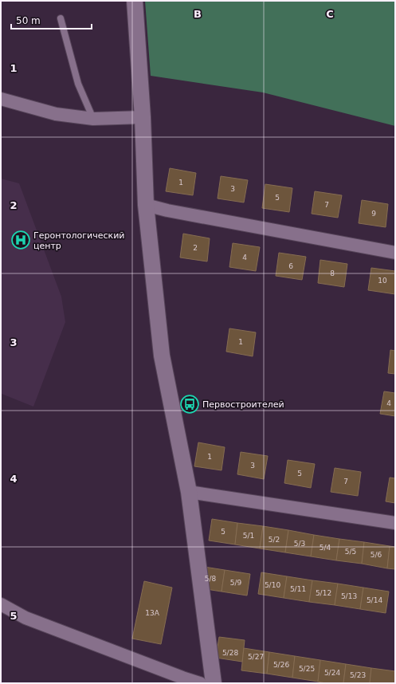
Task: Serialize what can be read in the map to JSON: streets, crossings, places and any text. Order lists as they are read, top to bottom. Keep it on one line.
{"places":{"hospital":["Геронтологический центр"],"bus stop":["Первостроителей"]},"house_numbers":["1","3","5","7","9","2","4","6","8","10","1","4","1","3","5","7","5","5/1","5/2","5/3","5/4","5/5","5/6","5/8","5/9","5/10","5/11","5/12","5/13","5/14","13А","5/28","5/27","5/26","5/25","5/24","5/23"],"scale_bar":"50 m","grid":{"columns":["B","C"],"rows":["1","2","3","4","5"]}}
